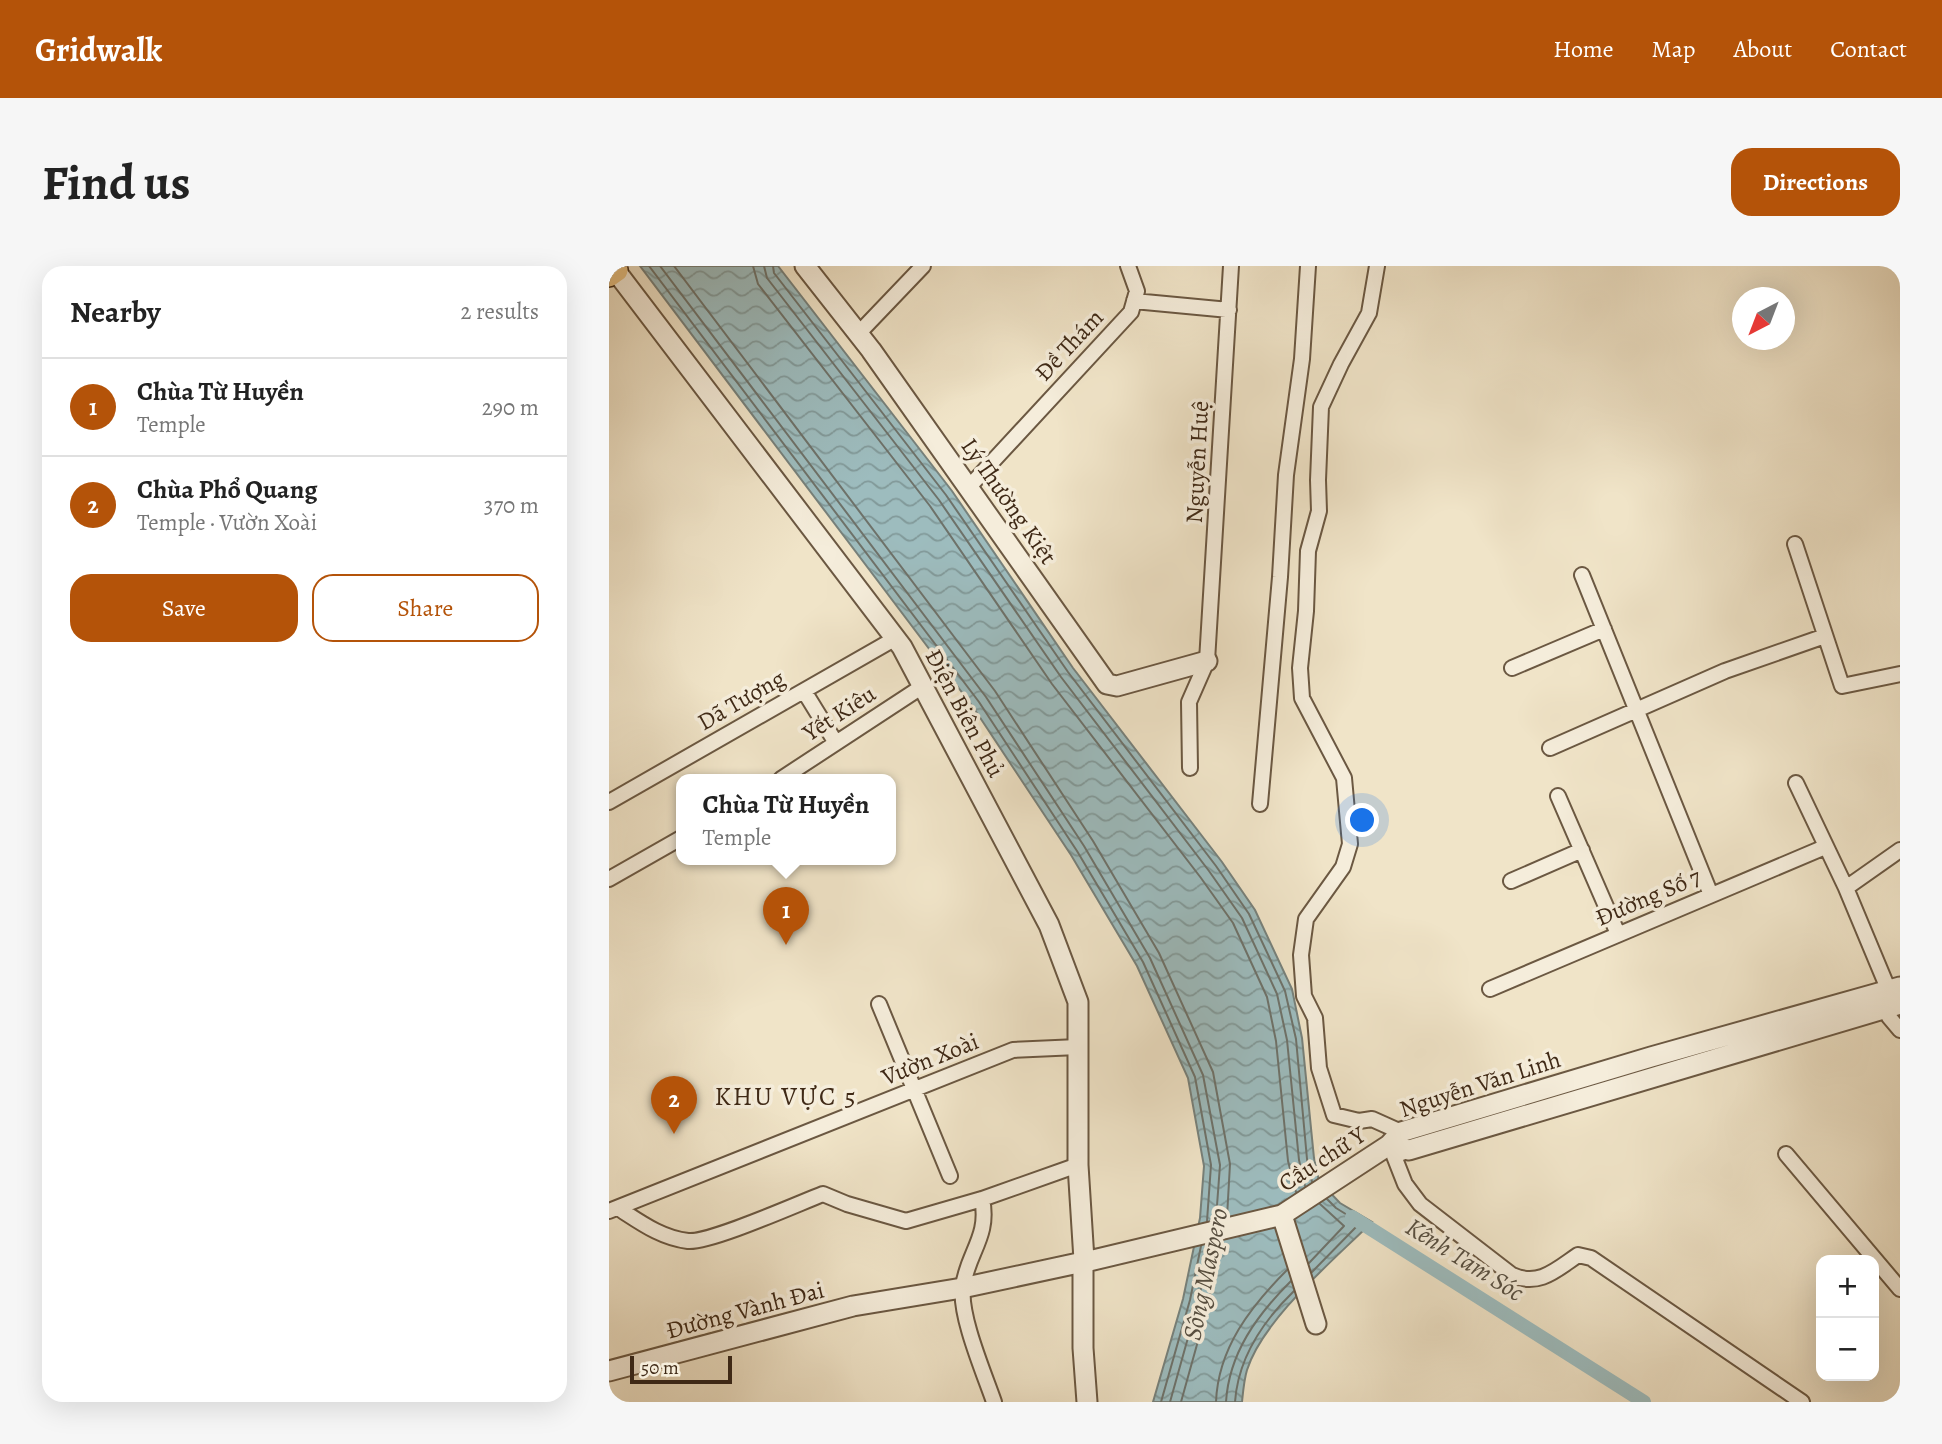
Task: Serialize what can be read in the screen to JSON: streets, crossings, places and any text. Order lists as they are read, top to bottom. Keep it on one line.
{"streets":{"street":["Đề Thám","Nguyễn Huệ","Lý Thường Kiệt","Dã Tượng","Yết Kiêu","Điện Biên Phủ","Đường Số 7","Vườn Xoài","Nguyễn Văn Linh","Cầu chữ Y","Đường Vành Đai"]},"crossings":[["Đề Thám","Nguyễn Huệ"],["Đề Thám","Lý Thường Kiệt"],["Nguyễn Huệ","Lý Thường Kiệt"],["Dã Tượng","Điện Biên Phủ"],["Yết Kiêu","Điện Biên Phủ"],["Điện Biên Phủ","Vườn Xoài"],["Điện Biên Phủ","Cầu chữ Y"],["Nguyễn Văn Linh","Cầu chữ Y"],["Cầu chữ Y","Đường Vành Đai"]],"districts":["KHU VỰC 5"],"water":["Kênh Tam Sóc","Sông Maspero"],"scale_bar":"50 m","north":"bottom left","page":{"header":"Gridwalk","nav":["Home","Map","About","Contact"],"buttons":["Directions",["Save","Share"]],"title":"Find us","heading":["Nearby","2 results"],"list":[{"mark":"1","name":"Chùa Từ Huyền","note":"Temple","value":"290 m"},{"mark":"2","name":"Chùa Phổ Quang","note":"Temple · Vườn Xoài","value":"370 m"}],"popup":["Chùa Từ Huyền","Temple"],"pins":["1","2"],"map_buttons":["+","−"],"scale":"50 m"}}
